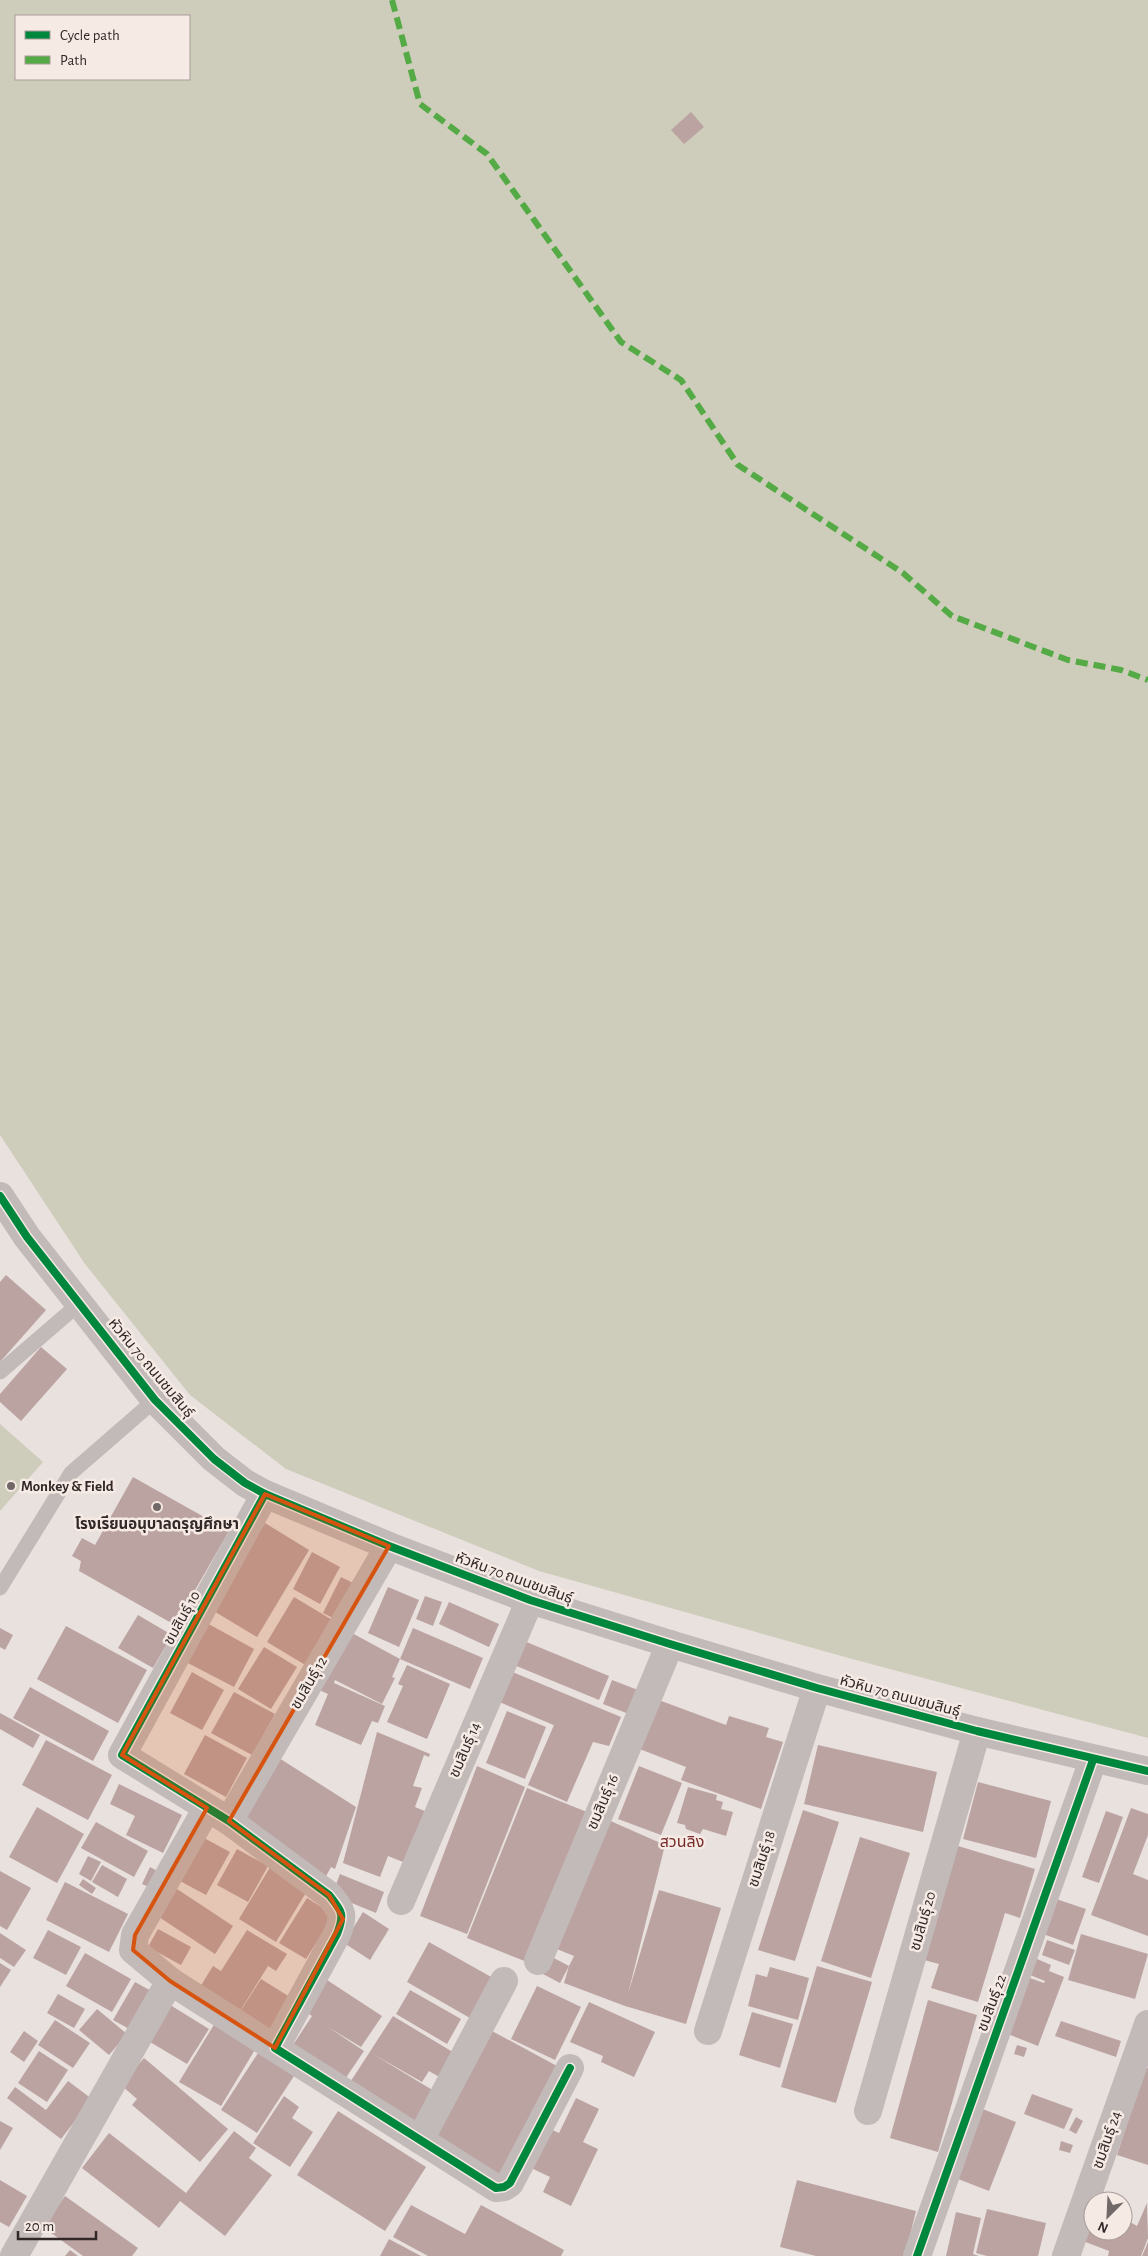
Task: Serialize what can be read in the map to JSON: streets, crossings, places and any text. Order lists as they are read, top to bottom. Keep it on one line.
{"streets":{"street":["หัวหิน 70 ถนนชมสินธุ์","ชมสินธุ์ 10","ชมสินธุ์ 12","ชมสินธุ์ 14","ชมสินธุ์ 16","ชมสินธุ์ 18","ชมสินธุ์ 20","ชมสินธุ์ 22","ชมสินธุ์ 24"]},"crossings":[["หัวหิน 70 ถนนชมสินธุ์","ชมสินธุ์ 10"],["หัวหิน 70 ถนนชมสินธุ์","ชมสินธุ์ 12"],["หัวหิน 70 ถนนชมสินธุ์","ชมสินธุ์ 14"],["หัวหิน 70 ถนนชมสินธุ์","ชมสินธุ์ 16"],["หัวหิน 70 ถนนชมสินธุ์","ชมสินธุ์ 18"],["หัวหิน 70 ถนนชมสินธุ์","ชมสินธุ์ 20"],["หัวหิน 70 ถนนชมสินธุ์","ชมสินธุ์ 22"],["ชมสินธุ์ 10","ชมสินธุ์ 12"]],"districts":["สวนลิง"],"places":["Monkey & Field","โรงเรียนอนุบาลดรุญศึกษา"],"legend":["Cycle path","Path"],"scale_bar":"20 m","north":"bottom left"}
